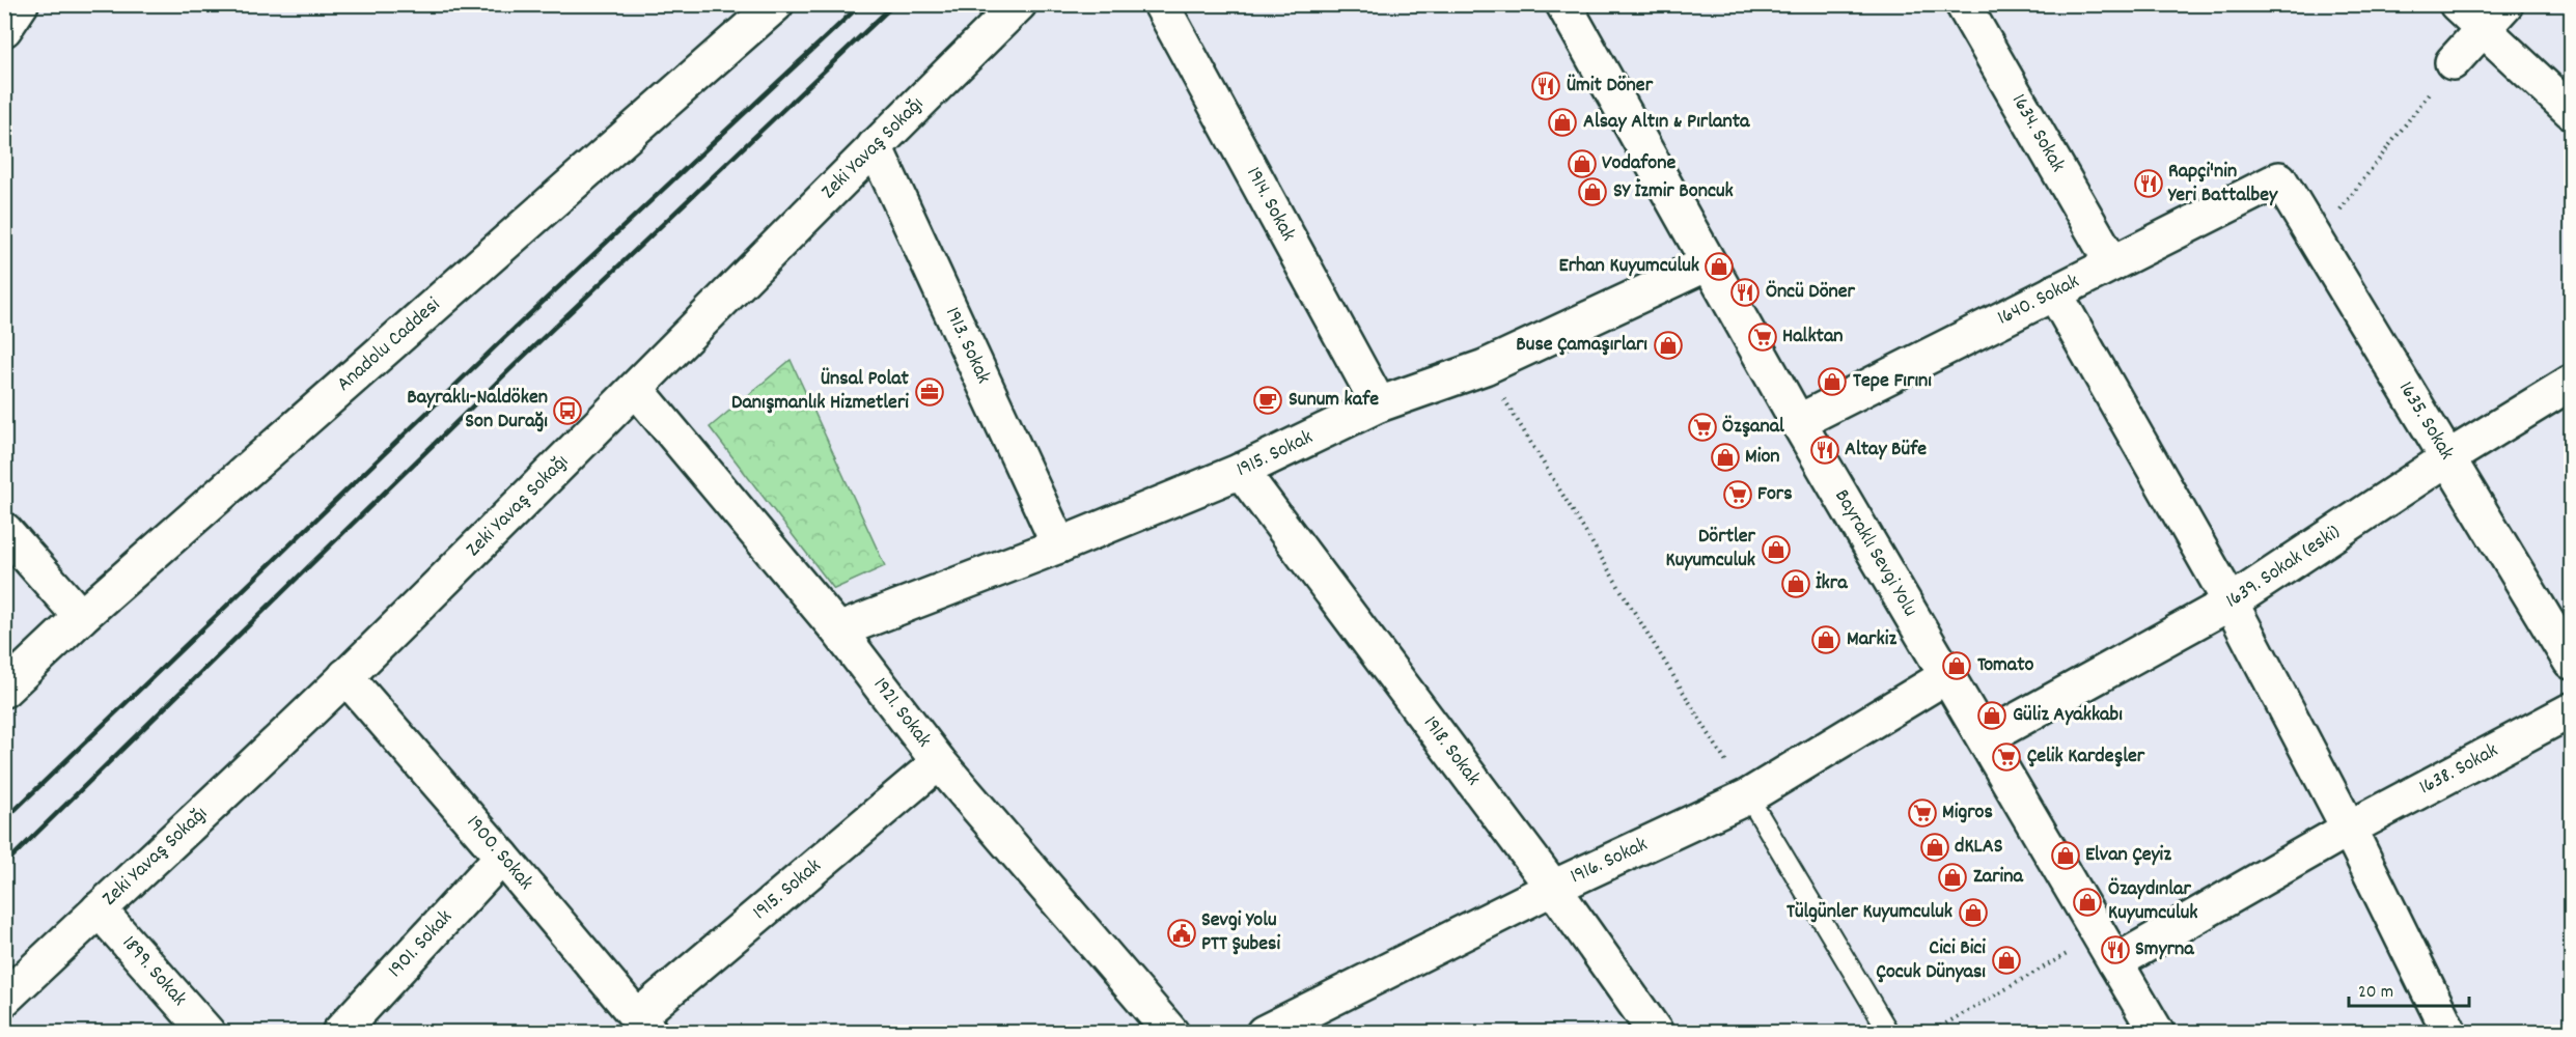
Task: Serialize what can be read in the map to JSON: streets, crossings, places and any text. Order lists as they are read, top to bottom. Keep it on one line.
{"streets":{"street":["1634. Sokak","Zeki Yavaş Sokağı","1914. Sokak","1640. Sokak","1913. Sokak","Anadolu Caddesi","1635. Sokak","1915. Sokak","Bayraklı Sevgi Yolu","1639. Sokak (eski)","1921. Sokak","1918. Sokak","1638. Sokak","1900. Sokak","1916. Sokak","1901. Sokak","1899. Sokak"]},"crossings":[["1634. Sokak","1640. Sokak"],["Zeki Yavaş Sokağı","1913. Sokak"],["Zeki Yavaş Sokağı","1921. Sokak"],["Zeki Yavaş Sokağı","1900. Sokak"],["Zeki Yavaş Sokağı","1899. Sokak"],["1914. Sokak","1915. Sokak"],["1640. Sokak","1635. Sokak"],["1640. Sokak","Bayraklı Sevgi Yolu"],["1913. Sokak","1915. Sokak"],["1635. Sokak","1639. Sokak (eski)"],["1915. Sokak","Bayraklı Sevgi Yolu"],["1915. Sokak","1921. Sokak"],["1915. Sokak","1918. Sokak"],["1915. Sokak","1900. Sokak"],["Bayraklı Sevgi Yolu","1639. Sokak (eski)"],["Bayraklı Sevgi Yolu","1638. Sokak"],["Bayraklı Sevgi Yolu","1916. Sokak"],["1918. Sokak","1916. Sokak"],["1900. Sokak","1901. Sokak"]],"places":{"restaurant":["Ümit Döner","Rapçi'nin Yeri Battalbey","Öncü Döner","Altay Büfe","Smyrna"],"shop":["Alsay Altın & Pırlanta","Vodafone","SY İzmir Boncuk","Erhan Kuyumculuk","Buse Çamaşırları","Tepe Fırını","Mion","Dörtler Kuyumculuk","İkra","Markiz","Tomato","Güliz Ayakkabı","dKLAS","Elvan Çeyiz","Zarina","Özaydınlar Kuyumculuk","Tülgünler Kuyumculuk","Cici Bici Çocuk Dünyası"],"supermarket":["Halktan","Özşanal","Fors","Çelik Kardeşler","Migros"],"office":["Ünsal Polat Danışmanlık Hizmetleri"],"cafe":["Sunum kafe"],"bus stop":["Bayraklı-Naldöken Son Durağı"],"public building":["Sevgi Yolu PTT Şubesi"]},"scale_bar":"20 m"}
